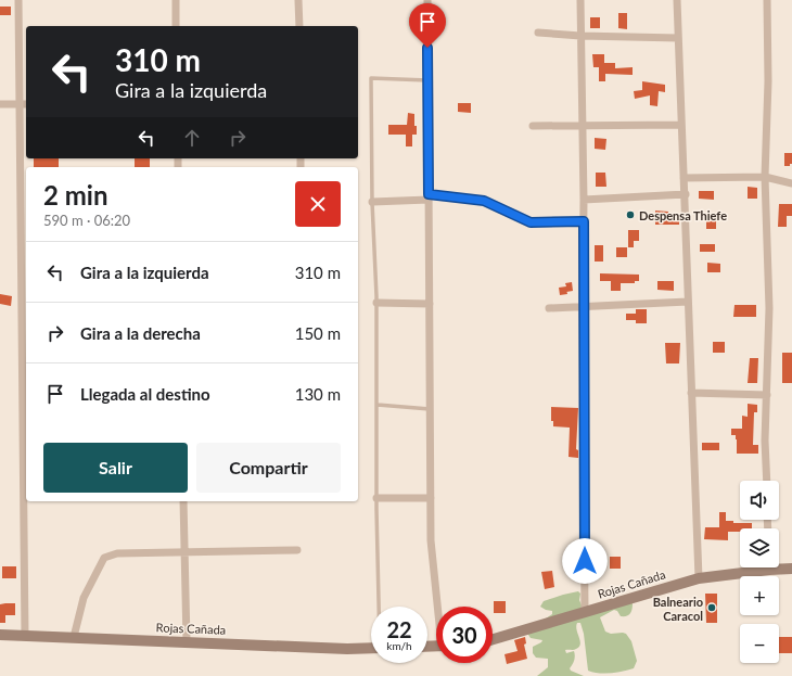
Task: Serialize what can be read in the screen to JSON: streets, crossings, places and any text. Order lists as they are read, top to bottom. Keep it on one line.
{"streets":{"main road":["Rojas Cañada"]},"places":["Despensa Thiefe","Balneario Caracol"],"page":{"turn":["310 m","Gira a la izquierda"],"heading":["2 min","590 m · 06:20"],"list":[{"name":"Gira a la izquierda","value":"310 m"},{"name":"Gira a la derecha","value":"150 m"},{"name":"Llegada al destino","value":"130 m"}],"buttons":["Salir","Compartir"],"map_buttons":["+","−"],"speed":"22 km/h","limit":"30"}}
